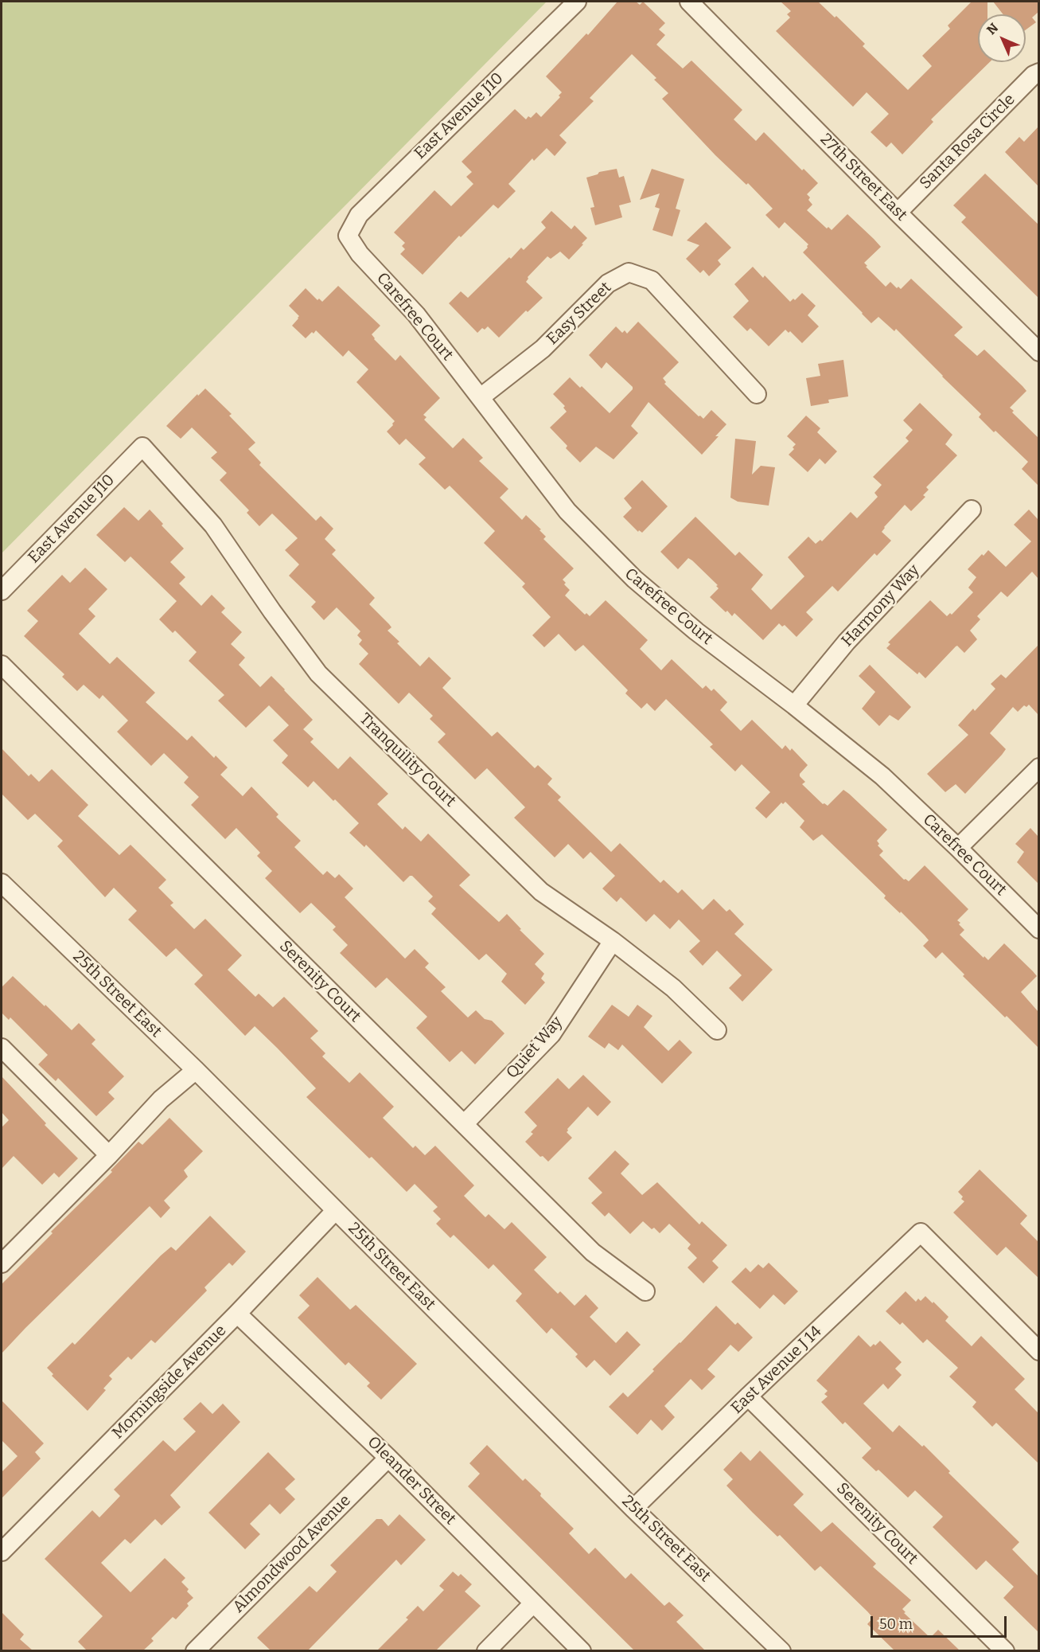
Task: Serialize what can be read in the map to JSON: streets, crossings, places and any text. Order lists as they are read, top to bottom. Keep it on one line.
{"streets":{"street":["East Avenue J10","Santa Rosa Circle","27th Street East","Easy Street","Carefree Court","Harmony Way","Tranquility Court","Serenity Court","25th Street East","Quiet Way","East Avenue J 14","Morningside Avenue","Oleander Street","Almondwood Avenue"]},"crossings":[["East Avenue J10","Carefree Court"],["East Avenue J10","Tranquility Court"],["Santa Rosa Circle","27th Street East"],["Easy Street","Carefree Court"],["Carefree Court","Harmony Way"],["Tranquility Court","Quiet Way"],["Serenity Court","Quiet Way"],["Serenity Court","East Avenue J 14"],["25th Street East","East Avenue J 14"],["25th Street East","Morningside Avenue"],["Morningside Avenue","Oleander Street"],["Oleander Street","Almondwood Avenue"]],"scale_bar":"50 m","north":"top left"}
